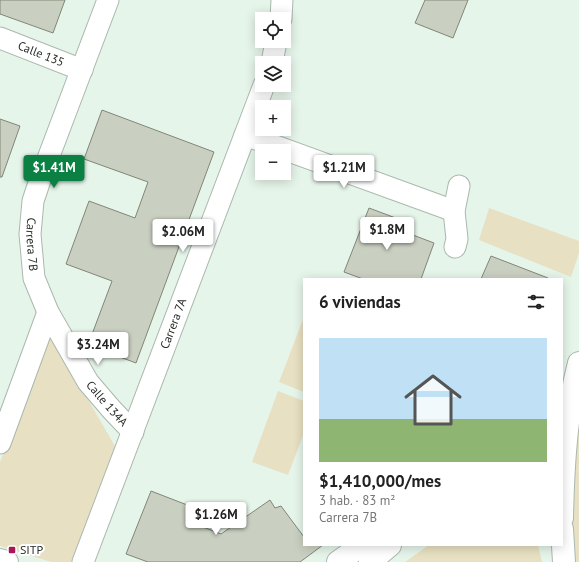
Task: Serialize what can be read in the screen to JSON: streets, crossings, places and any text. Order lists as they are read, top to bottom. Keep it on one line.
{"streets":{"street":["Calle 135","Carrera 7B","Carrera 7A","Calle 134A"]},"crossings":[["Calle 135","Carrera 7B"],["Carrera 7B","Calle 134A"],["Carrera 7A","Calle 134A"]],"places":{"transit":["SITP"]},"page":{"map_buttons":["+","−"],"price":["$1.41M","$1.21M","$1.8M","$2.06M","$3.24M","$1.26M"],"heading":"6 viviendas","list":[{"name":"$1,410,000/mes","note":"3 hab. · 83 m² · Carrera 7B"}]}}
